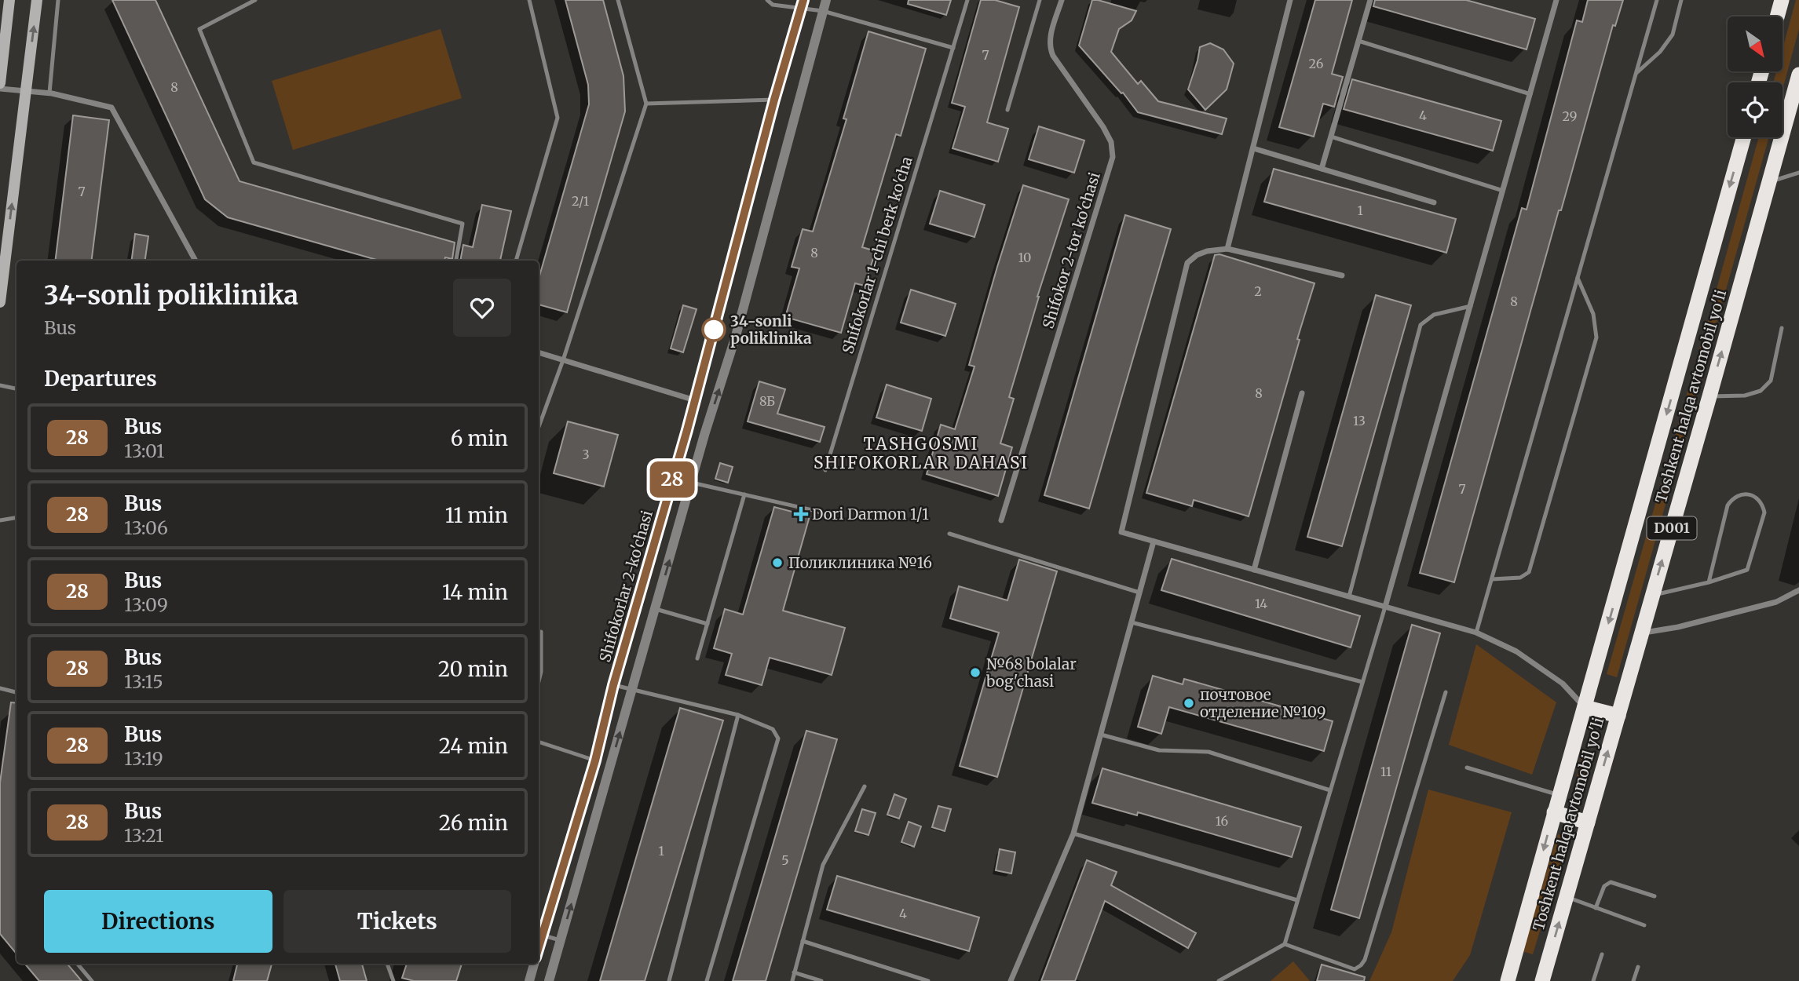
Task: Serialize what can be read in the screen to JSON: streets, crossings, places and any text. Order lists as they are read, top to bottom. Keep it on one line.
{"streets":{"highway":["Toshkent halqa avtomobil yo'li","D001"],"street":["Shifokor 2-tor ko'chasi","Shifokorlar 2-ko'chasi"],"lane":["Shifokorlar 1-chi berk ko'cha"]},"districts":["TASHGOSMI SHIFOKORLAR DAHASI"],"places":{"other":["34-sonli poliklinika","Поликлиника №16","№68 bolalar bog'chasi","почтовое отделение №109"],"health":["Dori Darmon 1/1"]},"lines":["bus line 28"],"house_numbers":["7","26","8","4","29","7","2/1","1","8","10","2","8","8","8Б","13","3","7","14","11","16","1","5","4"],"north":"bottom right","page":{"on_map":"28","heading":[["34-sonli poliklinika","Bus"],"Departures"],"list":[{"mark":"28","name":"Bus","note":"13:01","value":"6 min"},{"mark":"28","name":"Bus","note":"13:06","value":"11 min"},{"mark":"28","name":"Bus","note":"13:09","value":"14 min"},{"mark":"28","name":"Bus","note":"13:15","value":"20 min"},{"mark":"28","name":"Bus","note":"13:19","value":"24 min"},{"mark":"28","name":"Bus","note":"13:21","value":"26 min"}],"buttons":["Directions","Tickets"]}}
